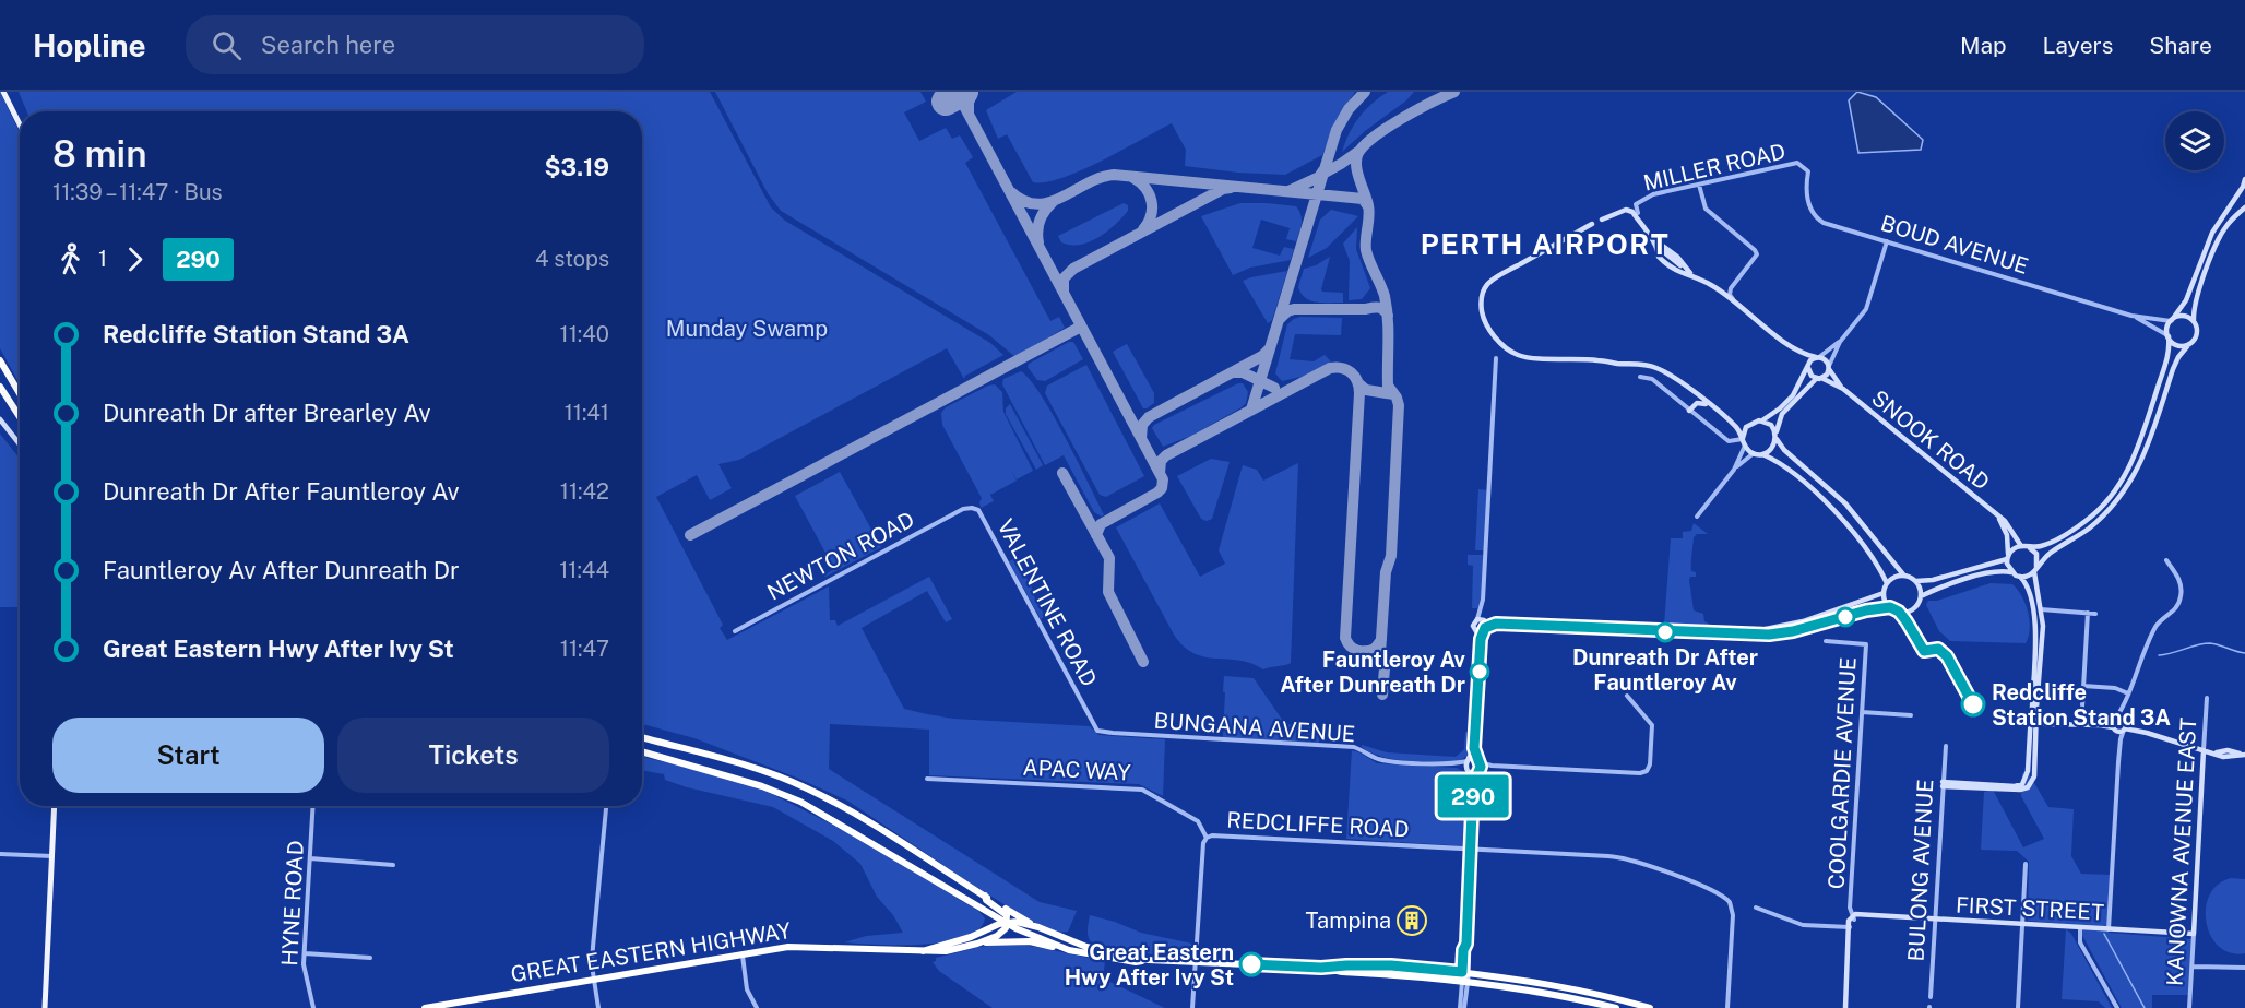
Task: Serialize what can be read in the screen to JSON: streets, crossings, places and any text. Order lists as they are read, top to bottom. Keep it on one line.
{"streets":{"highway":["GREAT EASTERN HIGHWAY"],"main road":["MILLER ROAD","SNOOK ROAD","COOLGARDIE AVENUE","KANOWNA AVENUE EAST","FIRST STREET"],"street":["BOUD AVENUE","NEWTON ROAD","VALENTINE ROAD","BUNGANA AVENUE","APAC WAY","REDCLIFFE ROAD","BULONG AVENUE","HYNE ROAD"]},"crossings":[["MILLER ROAD","BOUD AVENUE"],["NEWTON ROAD","VALENTINE ROAD"],["VALENTINE ROAD","BUNGANA AVENUE"],["APAC WAY","REDCLIFFE ROAD"],["COOLGARDIE AVENUE","FIRST STREET"],["KANOWNA AVENUE EAST","FIRST STREET"],["BULONG AVENUE","FIRST STREET"]],"districts":["PERTH AIRPORT"],"parks":["Munday Swamp"],"places":{"other":["Dunreath Dr After Fauntleroy Av","Fauntleroy Av After Dunreath Dr","Redcliffe Station Stand 3A","Great Eastern Hwy After Ivy St"],"building":["Tampina"]},"lines":["bus line 290"],"page":{"header":"Hopline","search":"Search here","nav":["Map","Layers","Share"],"on_map":"290","heading":["8 min","11:39 – 11:47 · Bus","$3.19"],"legs":["1","290","4 stops"],"list":[{"name":"Redcliffe Station Stand 3A","value":"11:40"},{"name":"Dunreath Dr after Brearley Av","value":"11:41"},{"name":"Dunreath Dr After Fauntleroy Av","value":"11:42"},{"name":"Fauntleroy Av After Dunreath Dr","value":"11:44"},{"name":"Great Eastern Hwy After Ivy St","value":"11:47"}],"buttons":["Start","Tickets"]}}
